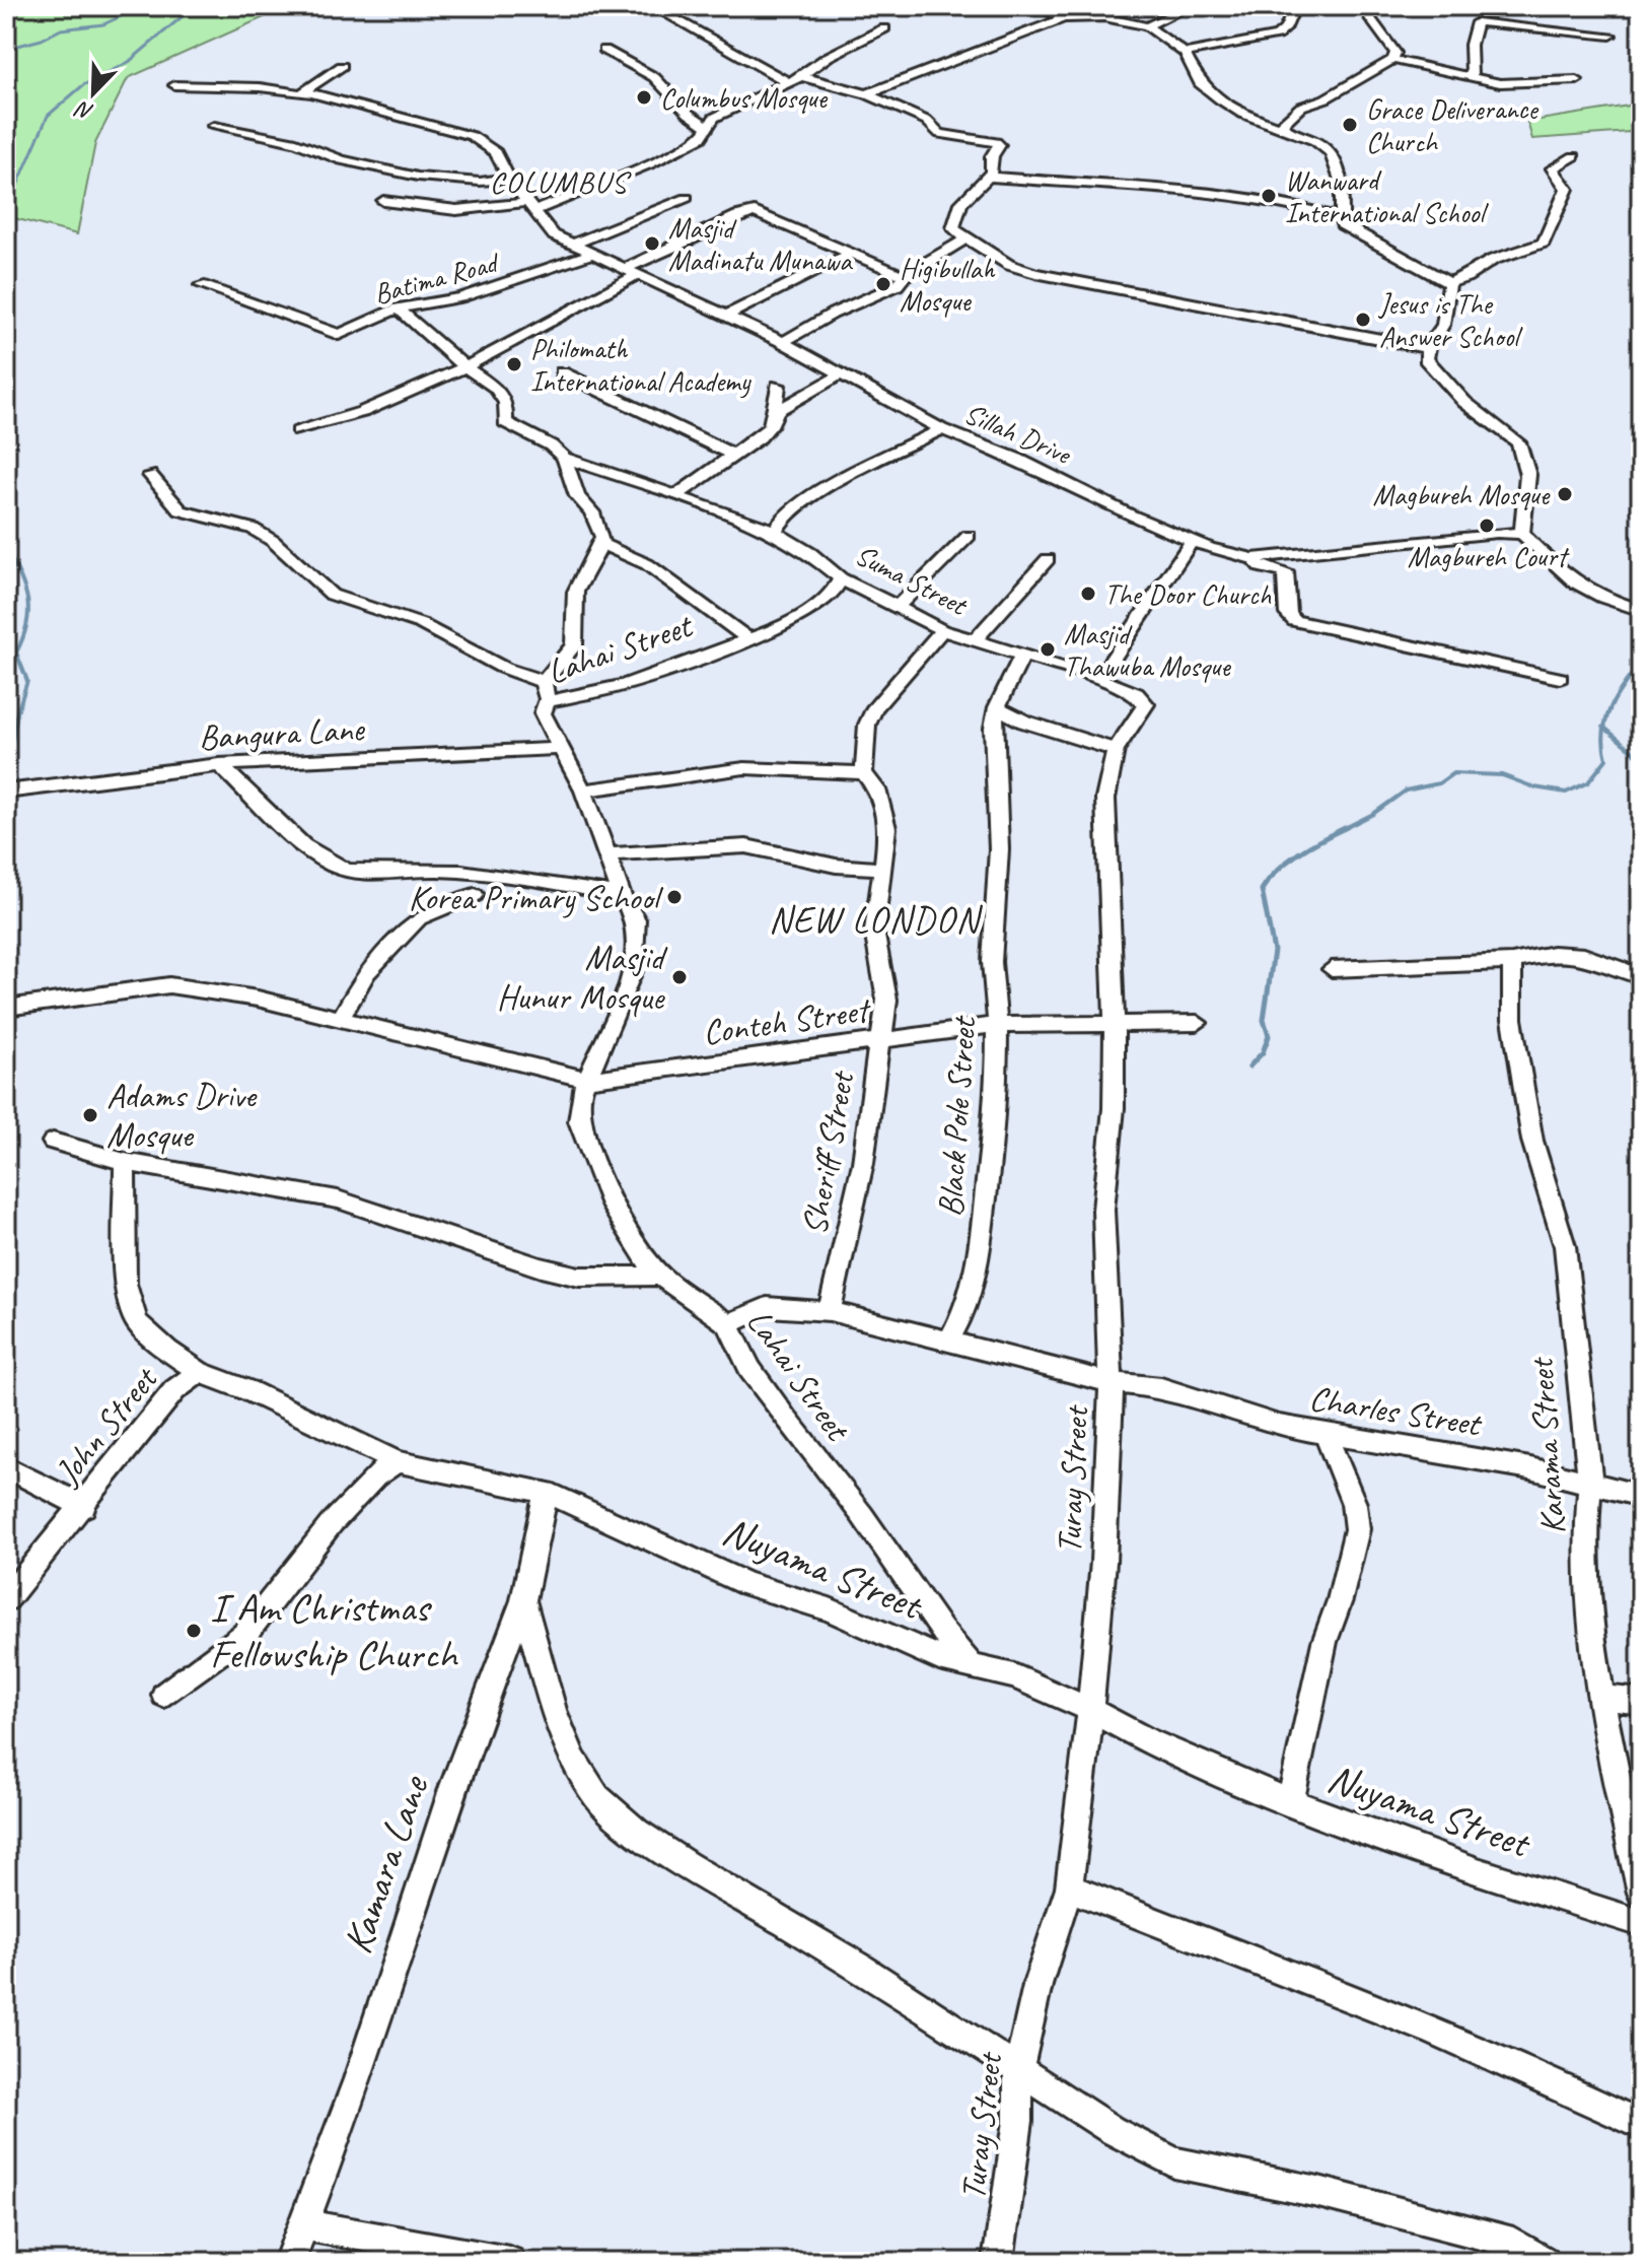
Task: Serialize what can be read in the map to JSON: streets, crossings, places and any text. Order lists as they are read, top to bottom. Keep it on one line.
{"streets":{"street":["Batima Road","Sillah Drive","Suma Street","Lahai Street","Bangura Lane","Conteh Street","Black Pole Street","Sheriff Street","Charles Street","John Street","Karama Street","Turay Street","Nuyama Street","Kamara Lane"]},"crossings":[["Batima Road","Sillah Drive"],["Suma Street","Lahai Street"],["Suma Street","Black Pole Street"],["Suma Street","Turay Street"],["Lahai Street","Bangura Lane"],["Lahai Street","Conteh Street"],["Lahai Street","Charles Street"],["Lahai Street","Nuyama Street"],["Conteh Street","Black Pole Street"],["Conteh Street","Sheriff Street"],["Conteh Street","Turay Street"],["Black Pole Street","Charles Street"],["Sheriff Street","Charles Street"],["Charles Street","Karama Street"],["Charles Street","Turay Street"],["John Street","Nuyama Street"],["Turay Street","Nuyama Street"],["Nuyama Street","Kamara Lane"]],"districts":["COLUMBUS","NEW LONDON"],"places":["Columbus Mosque","Grace Deliverance Church","Wanward International School","Masjid Madinatu Munawa","Higibullah Mosque","Jesus is The Answer School","Philomath International Academy","Magbureh Mosque","Magbureh Court","The Door Church","Masjid Thawuba Mosque","Korea Primary School","Masjid Hunur Mosque","Adams Drive Mosque","I Am Christmas Fellowship Church"],"north":"bottom left"}
